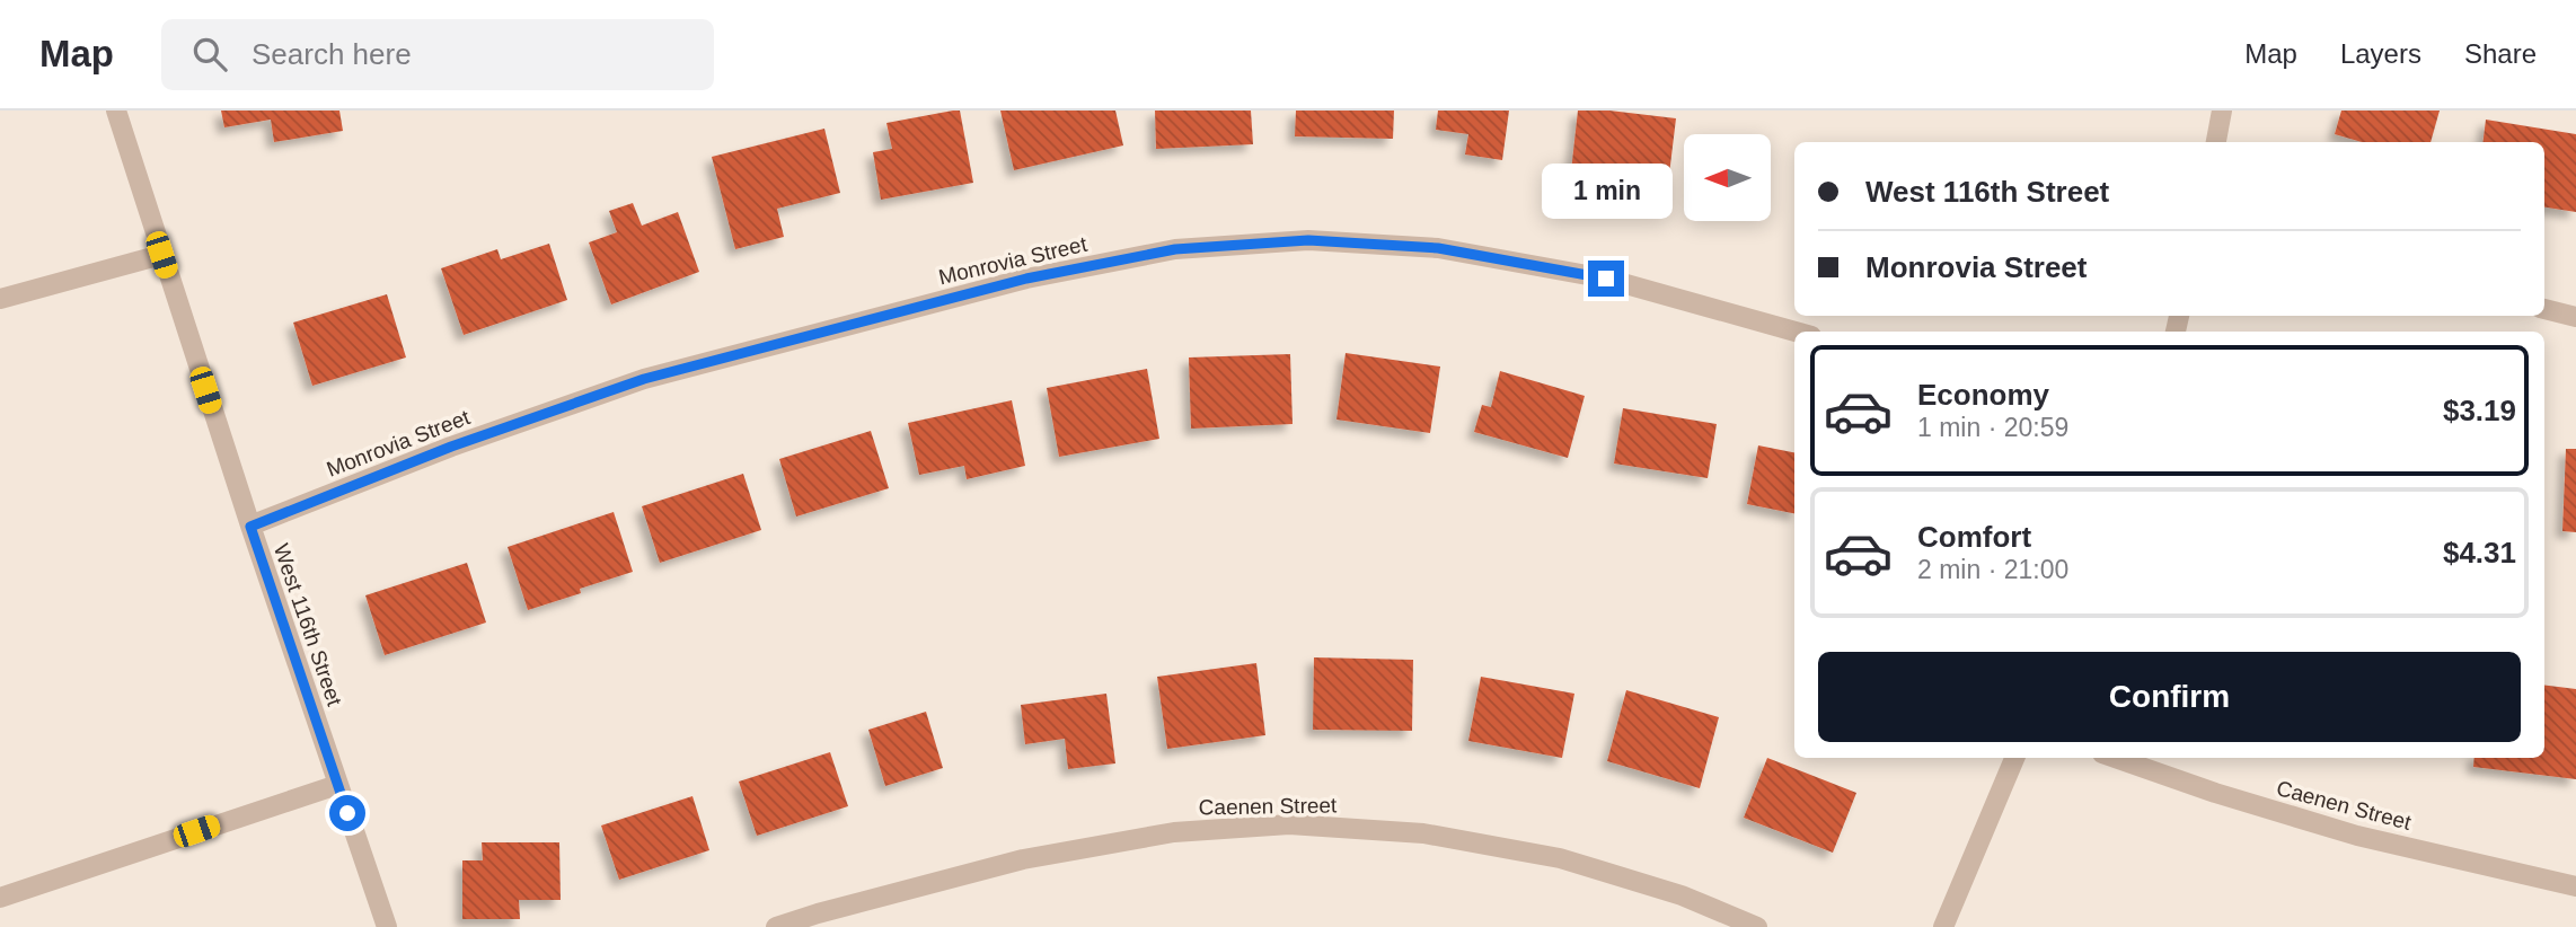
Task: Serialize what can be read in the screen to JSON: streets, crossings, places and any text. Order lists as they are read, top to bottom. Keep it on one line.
{"streets":{"street":["Monrovia Street","West 116th Street","Caenen Street"]},"crossings":[["Monrovia Street","West 116th Street"]],"north":"left","page":{"header":"Map","search":"Search here","nav":["Map","Layers","Share"],"banner":["West 116th Street","Monrovia Street"],"bubble":"1 min","list":[{"name":"Economy","note":"1 min · 20:59","value":"$3.19"},{"name":"Comfort","note":"2 min · 21:00","value":"$4.31"}],"buttons":"Confirm"}}
